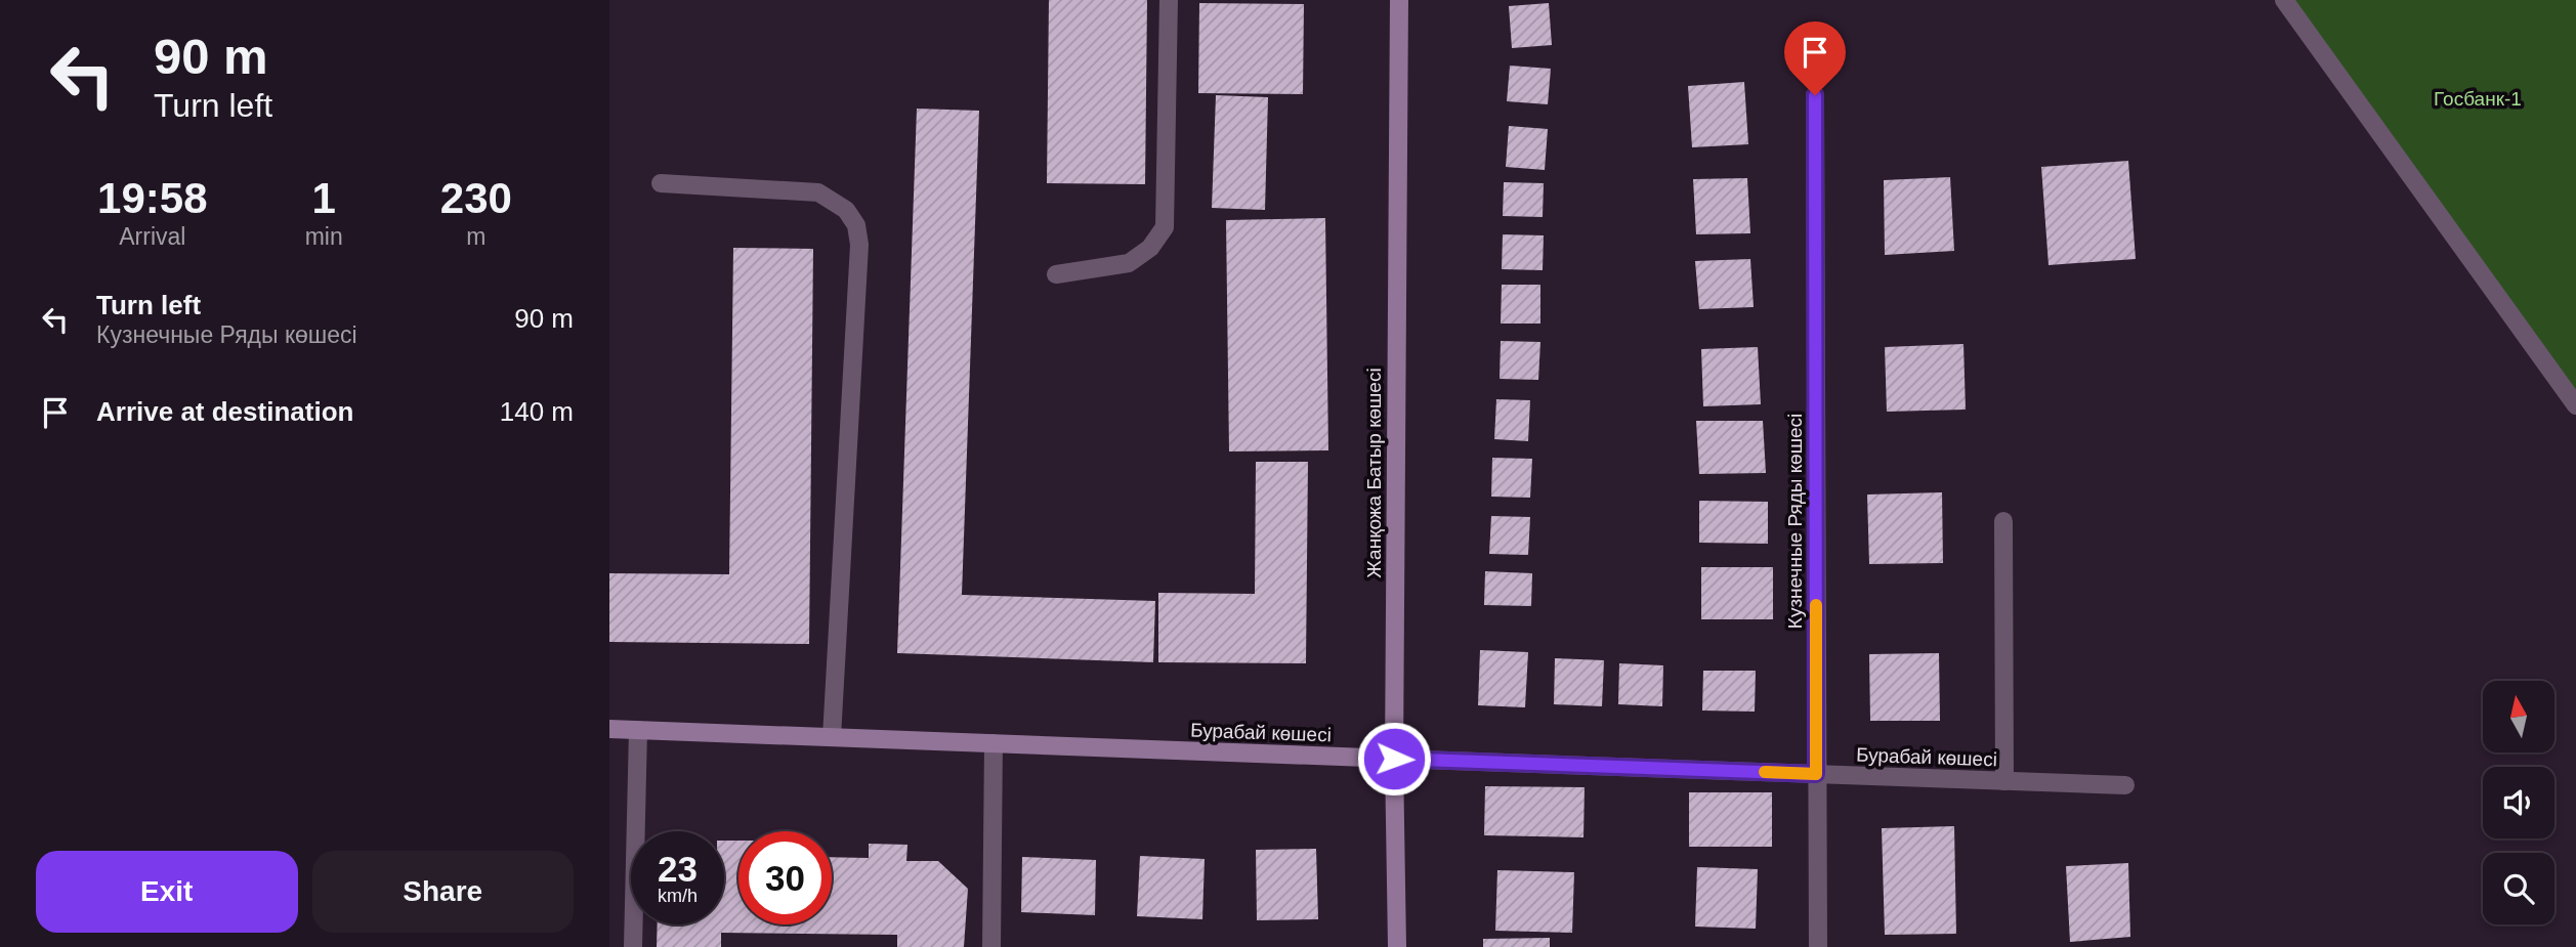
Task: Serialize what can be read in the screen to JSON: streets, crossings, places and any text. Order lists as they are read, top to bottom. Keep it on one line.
{"streets":{"main road":["Жанқожа Батыр көшесі","Бурабай көшесі"],"street":["Кузнечные Ряды көшесі"]},"crossings":[["Жанқожа Батыр көшесі","Бурабай көшесі"],["Кузнечные Ряды көшесі","Бурабай көшесі"]],"parks":["Госбанк-1"],"north":"top","page":{"turn":["90 m","Turn left"],"eta":["19:58","Arrival","1","min","230","m"],"list":[{"name":"Turn left","note":"Кузнечные Ряды көшесі","value":"90 m"},{"name":"Arrive at destination","value":"140 m"}],"speed":"23 km/h","limit":"30","buttons":["Exit","Share"]}}
